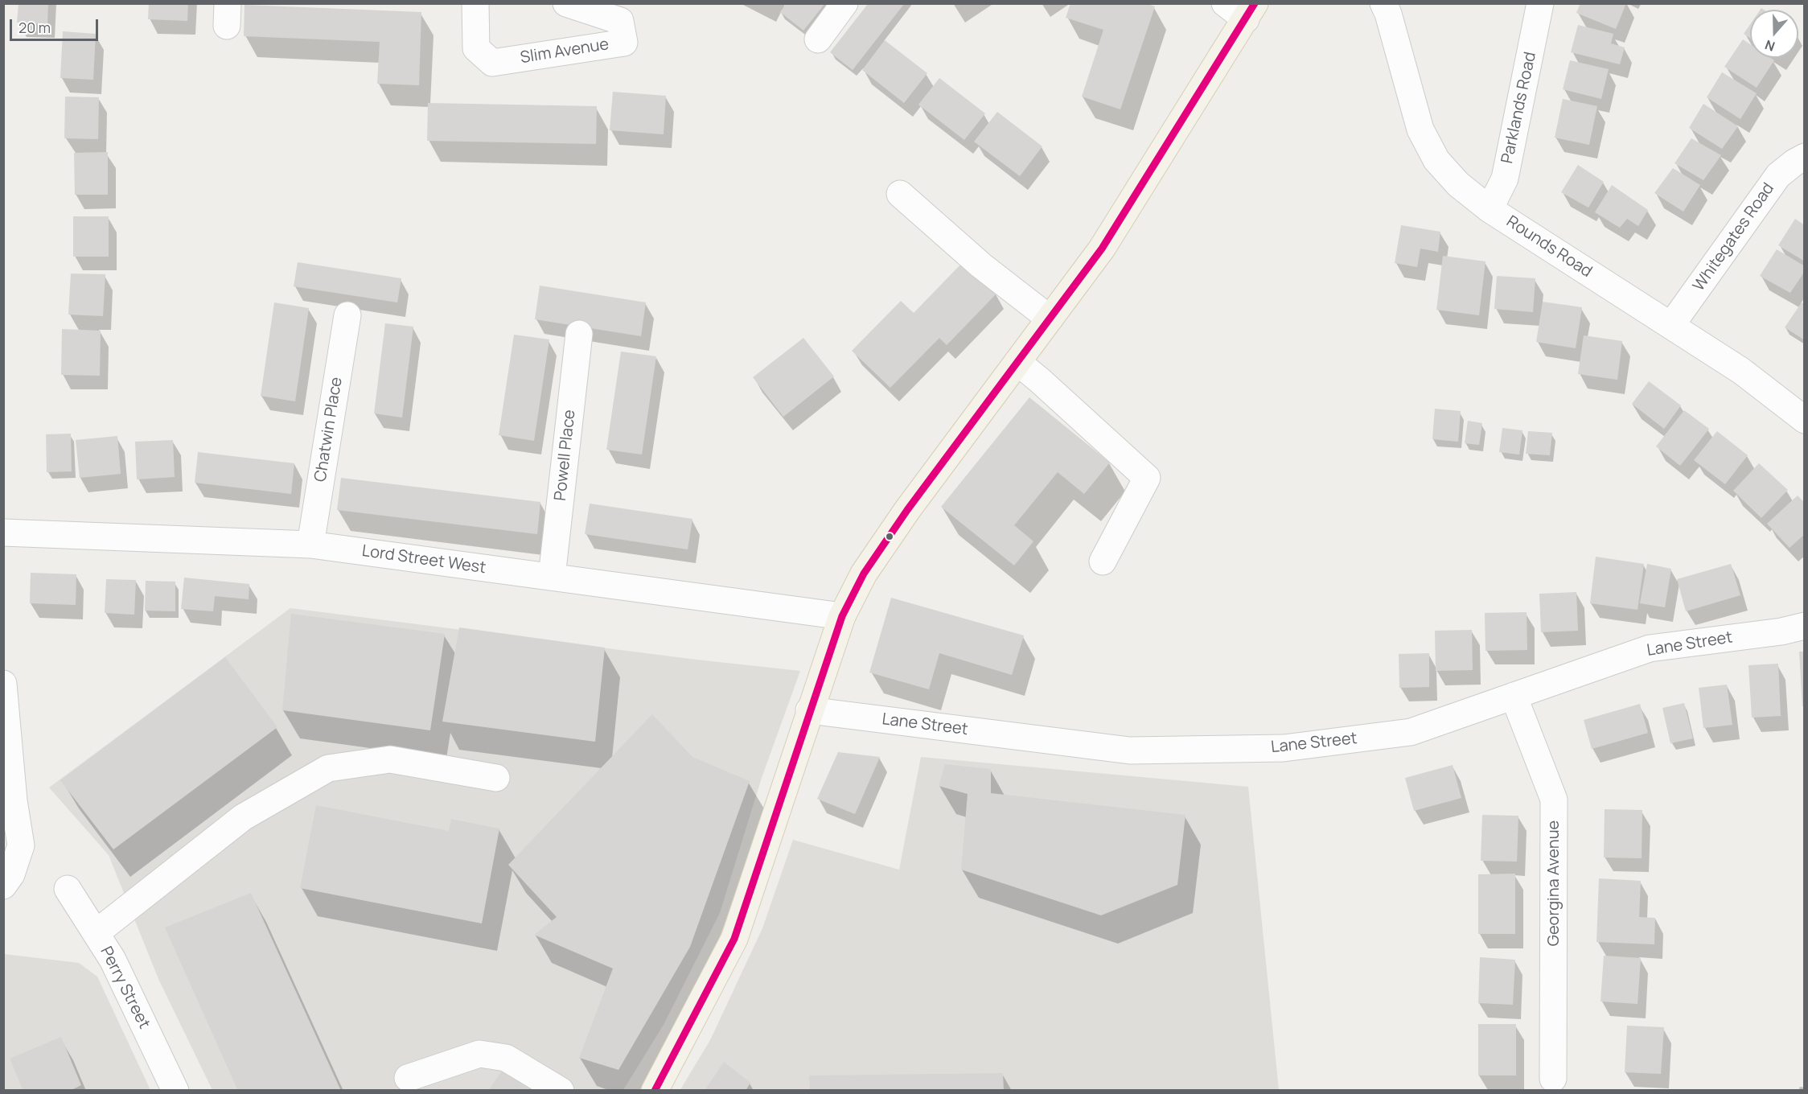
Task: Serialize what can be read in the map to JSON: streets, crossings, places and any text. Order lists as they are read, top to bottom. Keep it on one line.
{"streets":{"street":["Slim Avenue","Parklands Road","Whitegates Road","Rounds Road","Chatwin Place","Powell Place","Lord Street West","Lane Street","Georgina Avenue","Perry Street"]},"crossings":[["Parklands Road","Rounds Road"],["Whitegates Road","Rounds Road"],["Chatwin Place","Lord Street West"],["Powell Place","Lord Street West"],["Lane Street","Georgina Avenue"]],"scale_bar":"20 m","north":"bottom"}
